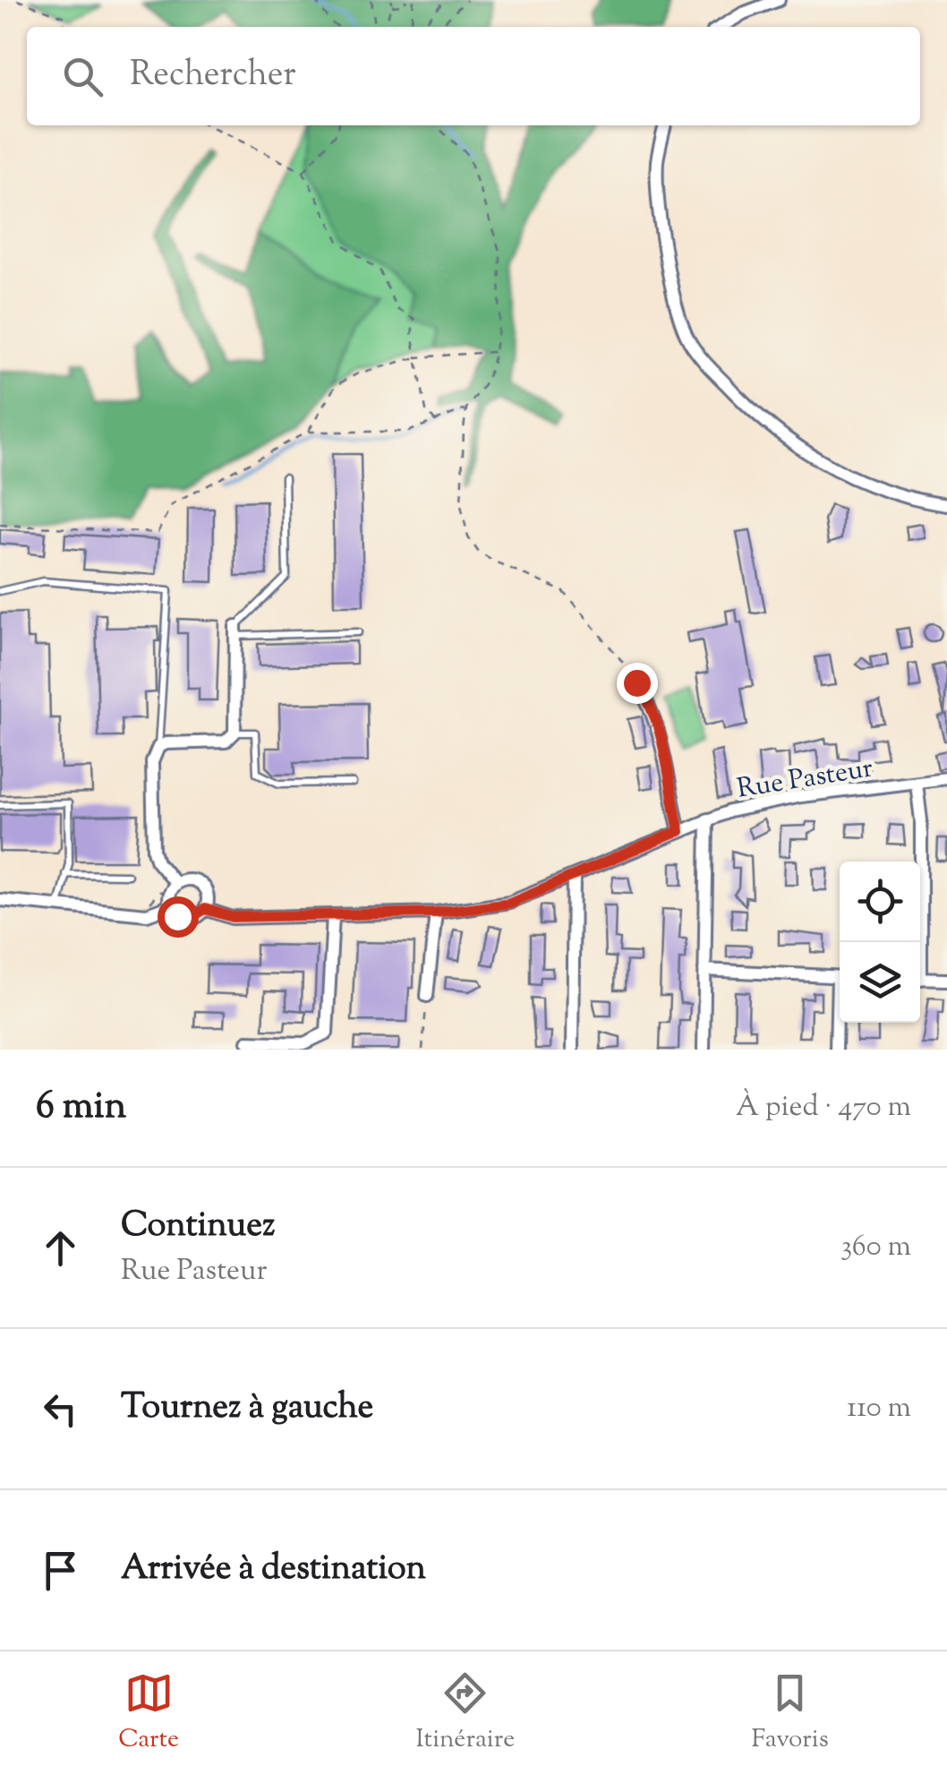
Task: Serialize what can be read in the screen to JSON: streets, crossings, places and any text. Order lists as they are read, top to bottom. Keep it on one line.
{"streets":{"street":["Rue Pasteur"]},"page":{"search":"Rechercher","heading":["6 min","À pied · 470 m"],"list":[["Continuez","Rue Pasteur","360 m"],["Tournez à gauche","110 m"],"Arrivée à destination"],"nav":["Carte","Itinéraire","Favoris"]}}
